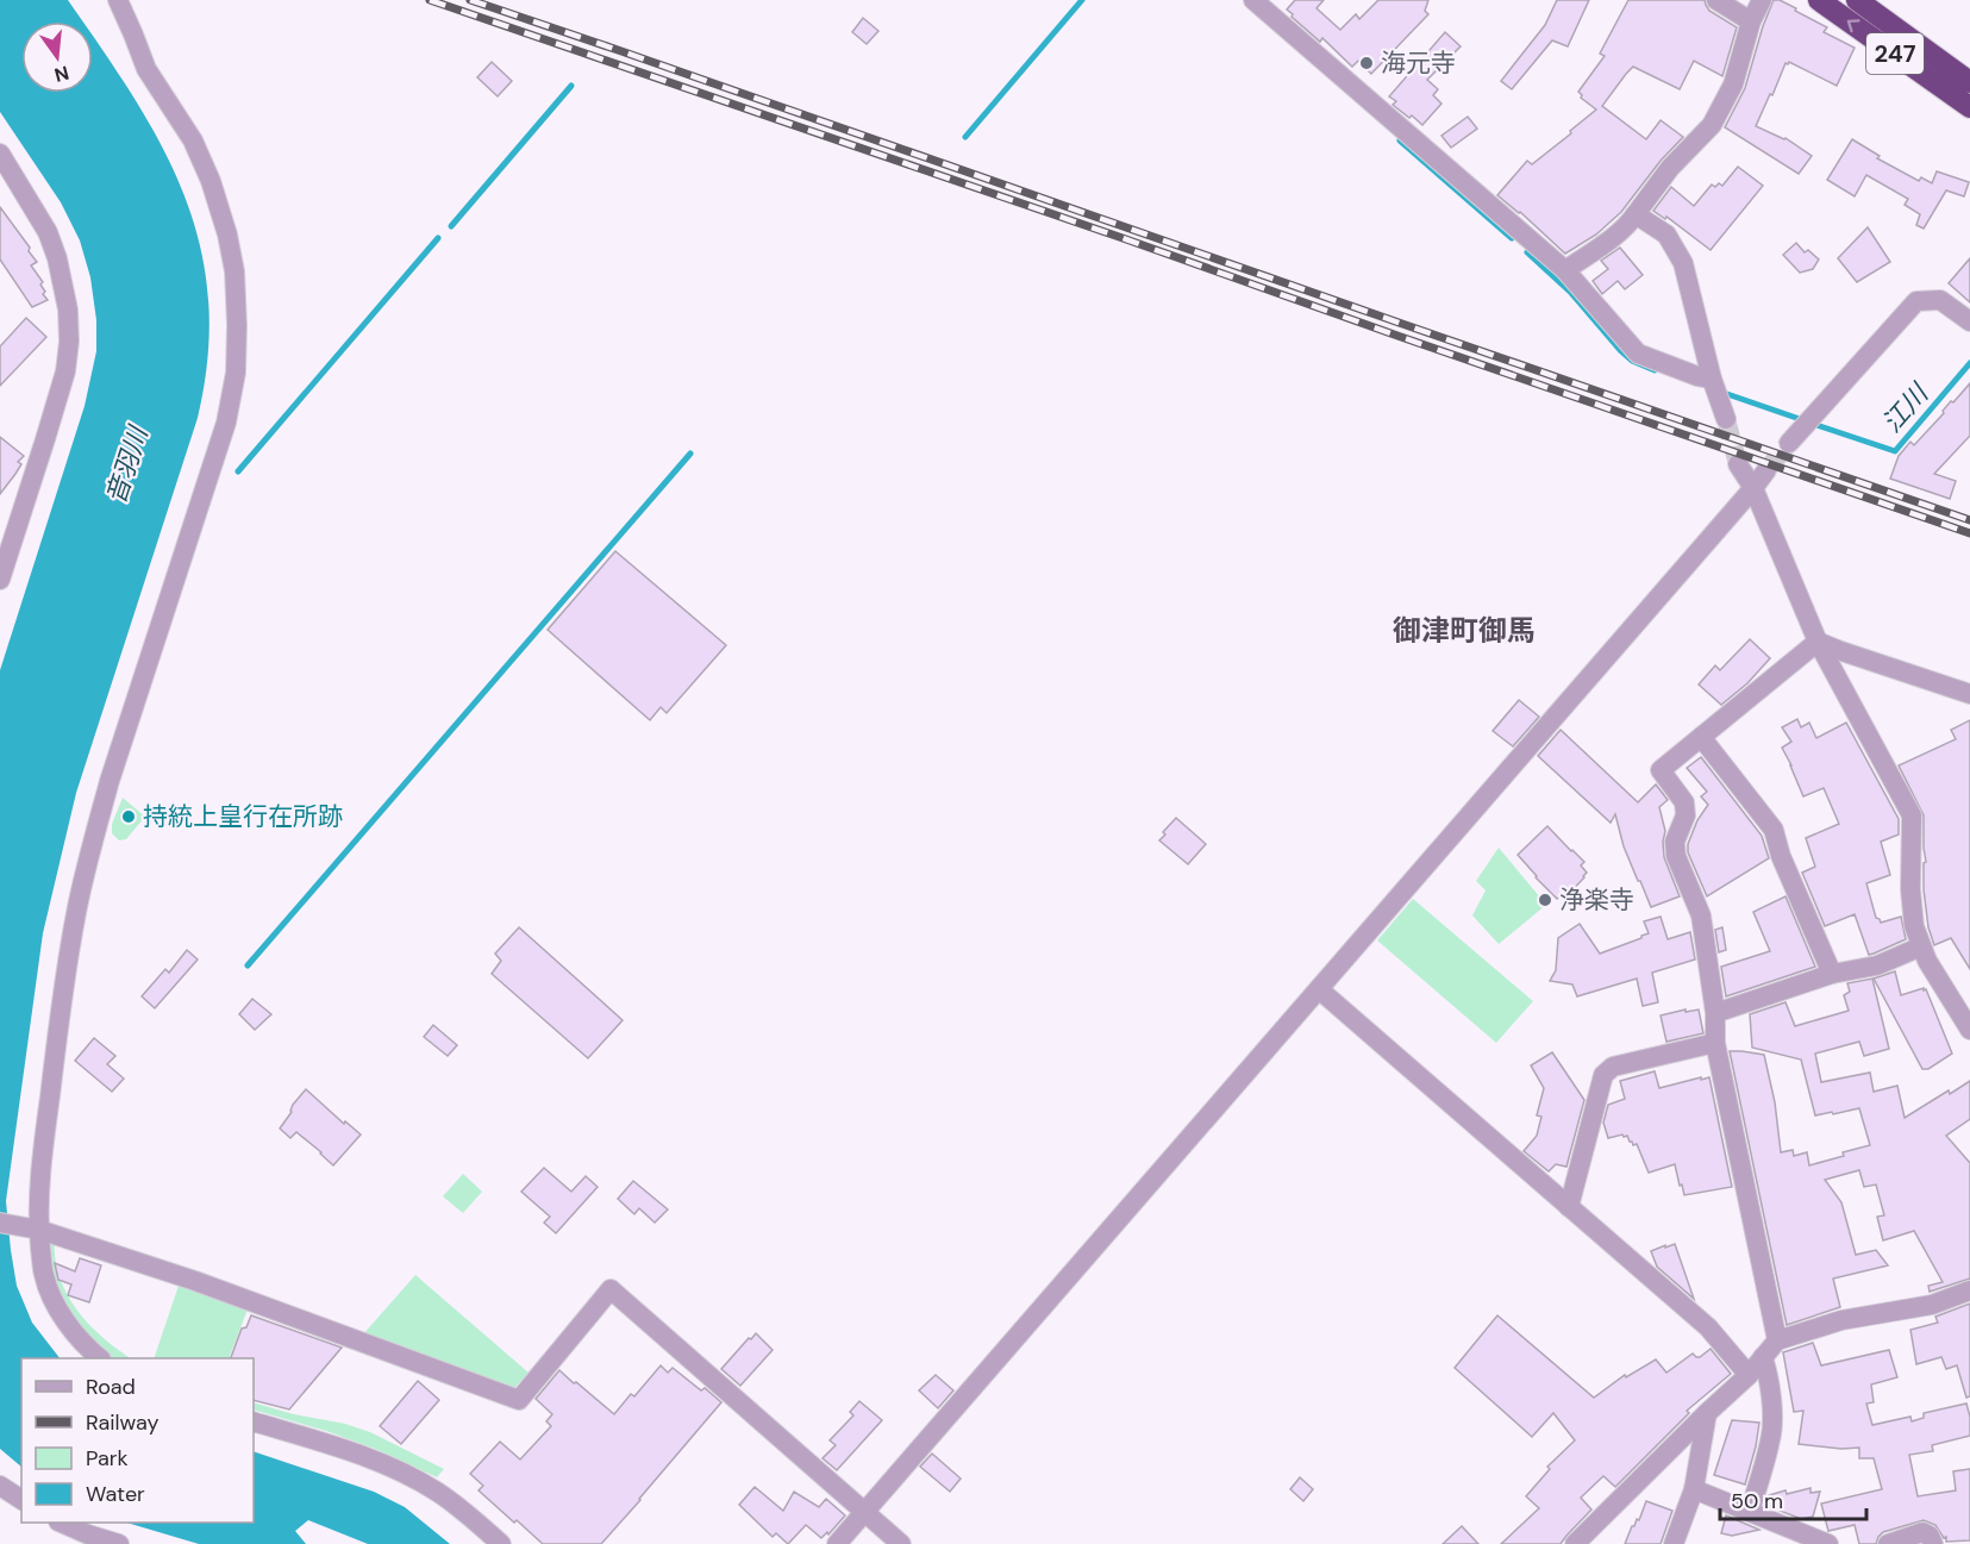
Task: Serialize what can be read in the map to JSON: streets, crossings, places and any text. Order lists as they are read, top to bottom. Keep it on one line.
{"streets":{"highway":["247"]},"districts":["御津町御馬"],"water":["江川","音羽川"],"places":["海元寺","持統上皇行在所跡","浄楽寺"],"legend":["Road","Railway","Park","Water"],"scale_bar":"50 m","north":"bottom"}
